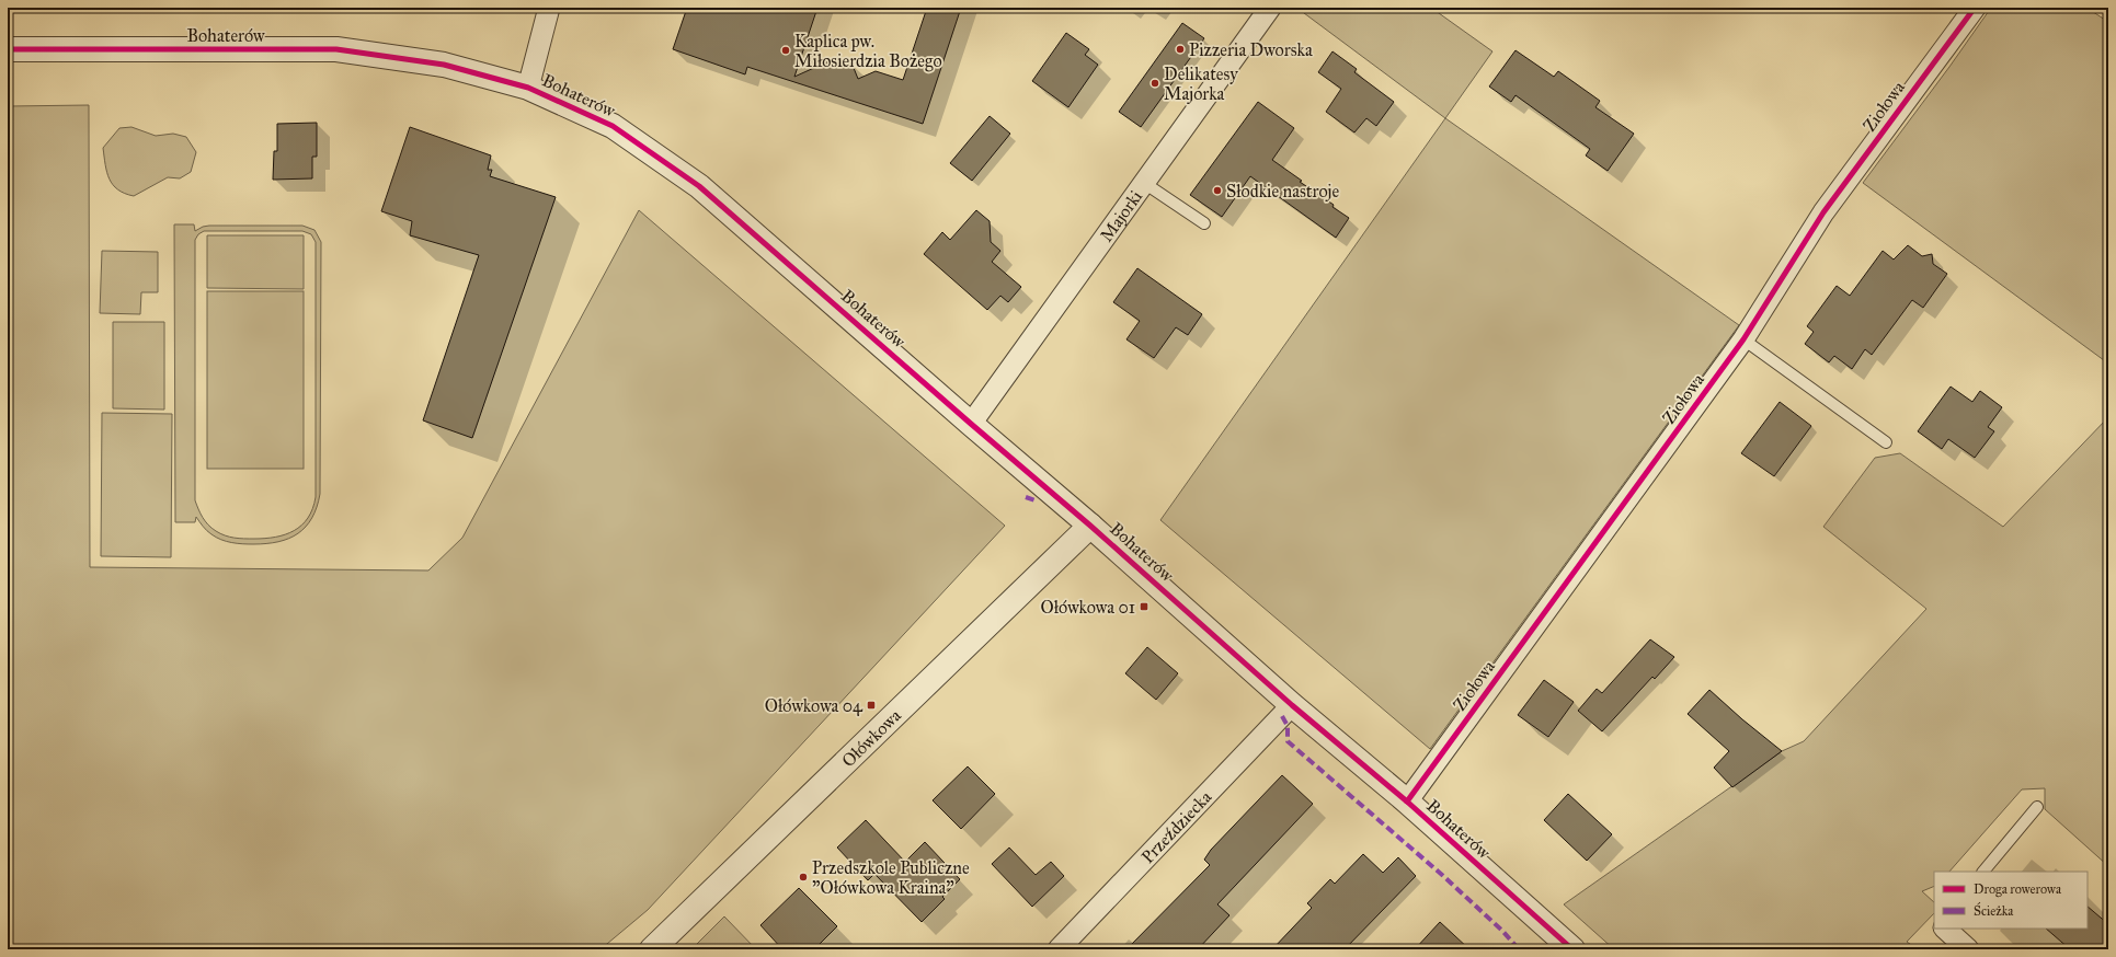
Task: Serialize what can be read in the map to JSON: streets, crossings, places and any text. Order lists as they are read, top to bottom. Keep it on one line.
{"streets":{"street":["Bohaterów","Ziołowa","Majorki","Ołówkowa","Przeździecka"]},"crossings":[["Bohaterów","Ziołowa"],["Bohaterów","Majorki"],["Bohaterów","Ołówkowa"],["Bohaterów","Przeździecka"]],"places":{"other":["Pizzeria Dworska","Kaplica pw. Miłosierdzia Bożego","Delikatesy Majorka","Słodkie nastroje","Przedszkole Publiczne \"Ołówkowa Kraina\""],"transit":["Ołówkowa 01","Ołówkowa 04"]},"legend":["Droga rowerowa","Ścieżka"]}
